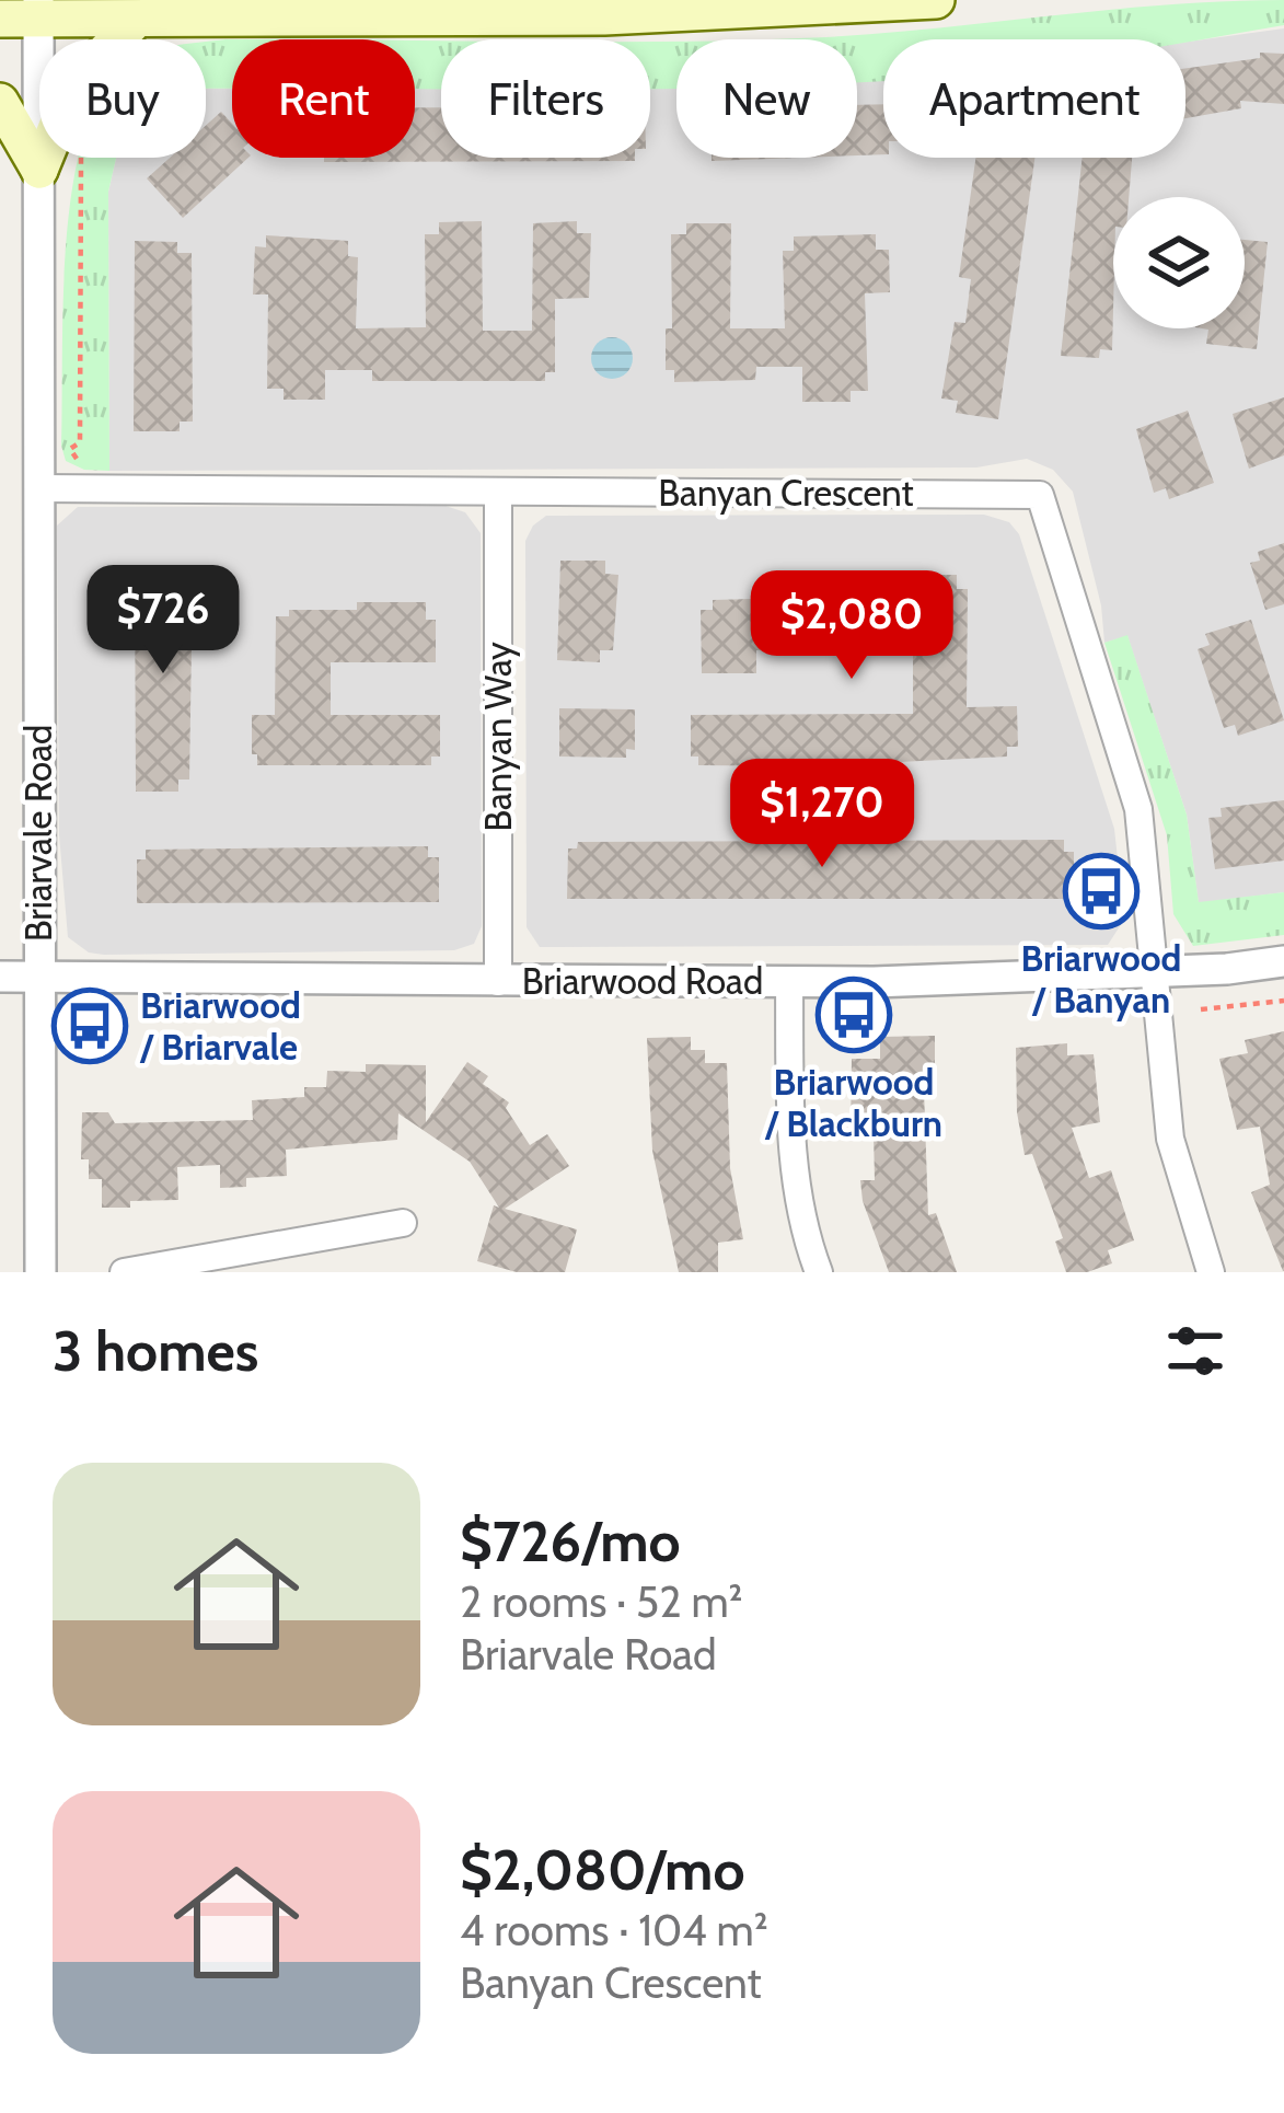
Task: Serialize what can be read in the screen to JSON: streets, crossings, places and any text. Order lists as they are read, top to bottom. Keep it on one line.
{"streets":{"street":["Banyan Crescent","Banyan Way","Briarvale Road","Briarwood Road"]},"crossings":[["Banyan Crescent","Banyan Way"],["Banyan Crescent","Briarvale Road"],["Banyan Crescent","Briarwood Road"],["Banyan Way","Briarwood Road"],["Briarvale Road","Briarwood Road"]],"places":{"bus stop":["Briarwood / Banyan","Briarwood / Blackburn","Briarwood / Briarvale"]},"page":{"chip":["Buy","Rent","Filters","New","Apartment"],"price":["$726","$2,080","$1,270"],"heading":"3 homes","list":[{"name":"$726/mo","note":"2 rooms · 52 m² · Briarvale Road"},{"name":"$2,080/mo","note":"4 rooms · 104 m² · Banyan Crescent"}]}}
